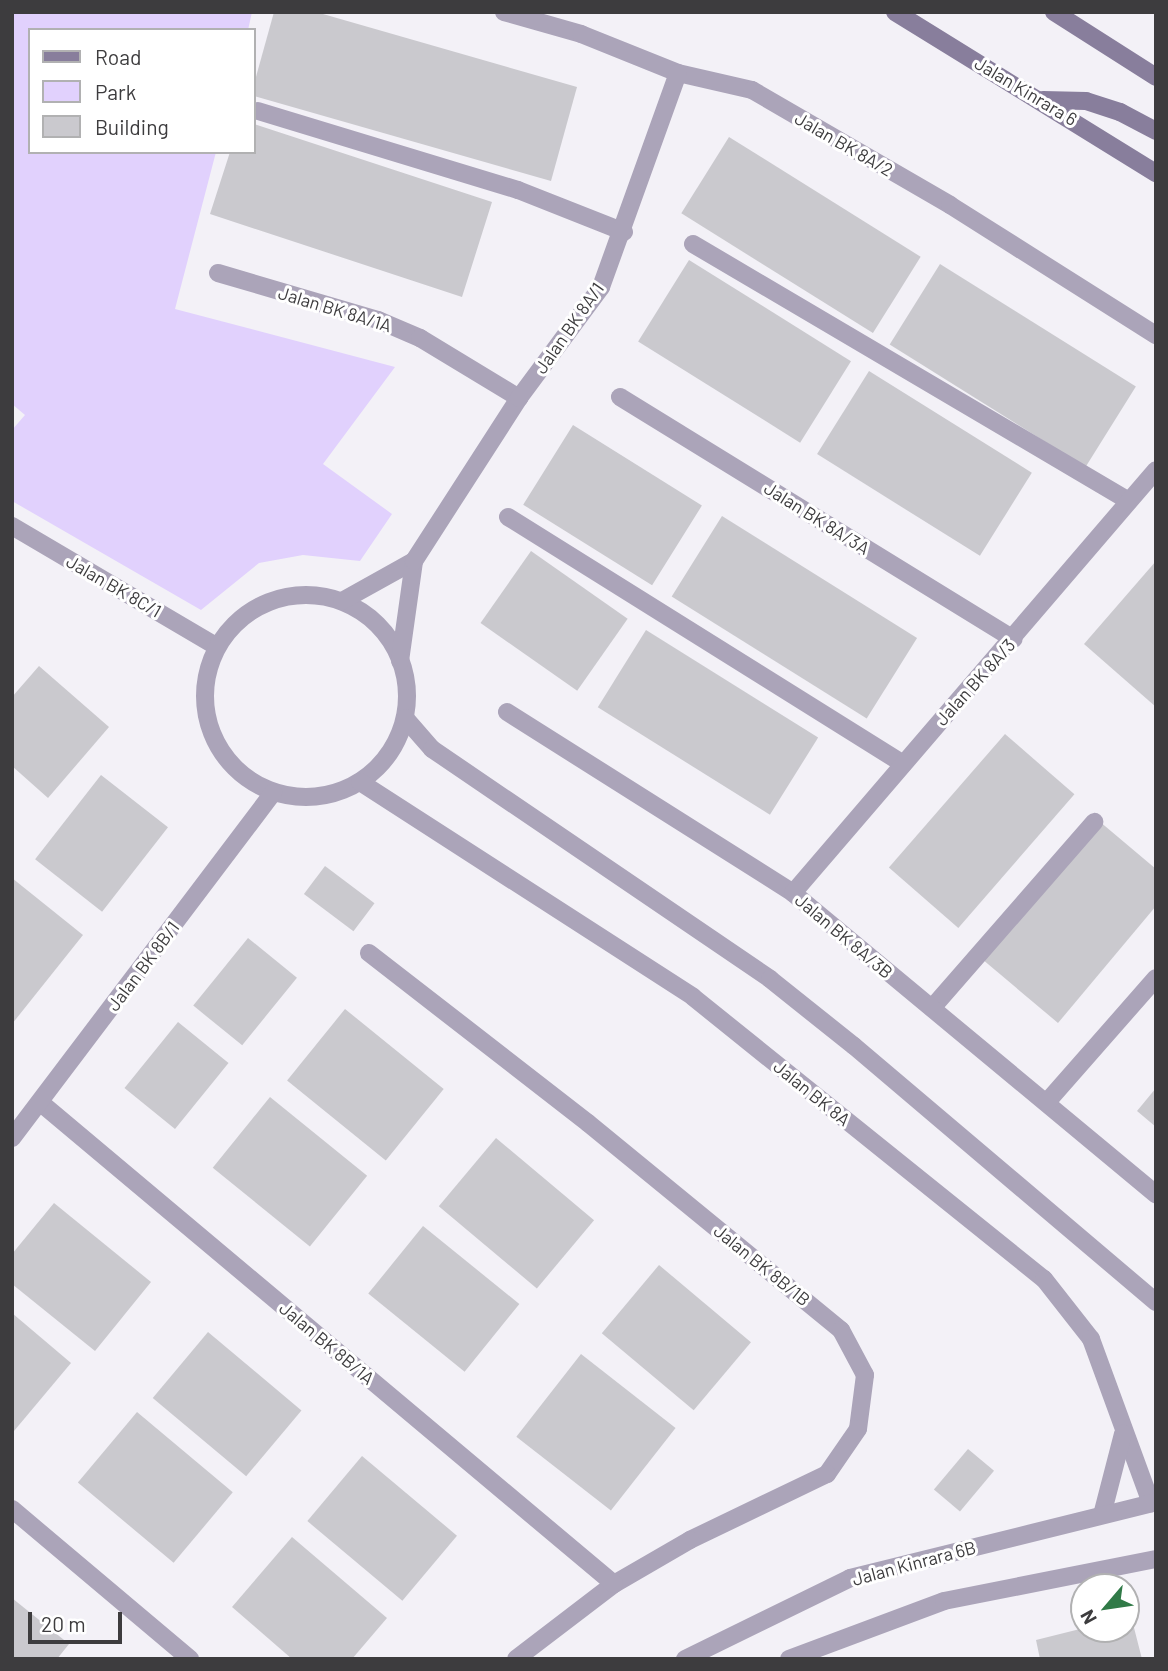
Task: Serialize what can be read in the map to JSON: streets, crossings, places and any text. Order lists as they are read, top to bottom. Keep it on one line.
{"streets":{"main road":["Jalan Kinrara 6"],"street":["Jalan BK 8A/2","Jalan BK 8A/1A","Jalan BK 8A/1","Jalan BK 8A/3A","Jalan BK 8C/1","Jalan BK 8A/3","Jalan BK 8A/3B","Jalan BK 8B/1","Jalan BK 8A","Jalan BK 8B/1B","Jalan BK 8B/1A","Jalan Kinrara 6B"]},"crossings":[["Jalan BK 8A/2","Jalan BK 8A/1"],["Jalan BK 8A/1A","Jalan BK 8A/1"],["Jalan BK 8A/1","Jalan BK 8C/1"],["Jalan BK 8A/1","Jalan BK 8B/1"],["Jalan BK 8A/1","Jalan BK 8A"],["Jalan BK 8A/3A","Jalan BK 8A/3"],["Jalan BK 8C/1","Jalan BK 8B/1"],["Jalan BK 8C/1","Jalan BK 8A"],["Jalan BK 8A/3","Jalan BK 8A/3B"],["Jalan BK 8B/1","Jalan BK 8A"],["Jalan BK 8B/1","Jalan BK 8B/1A"],["Jalan BK 8A","Jalan Kinrara 6B"],["Jalan BK 8B/1B","Jalan BK 8B/1A"]],"legend":["Road","Park","Building"],"scale_bar":"20 m","north":"bottom left"}
